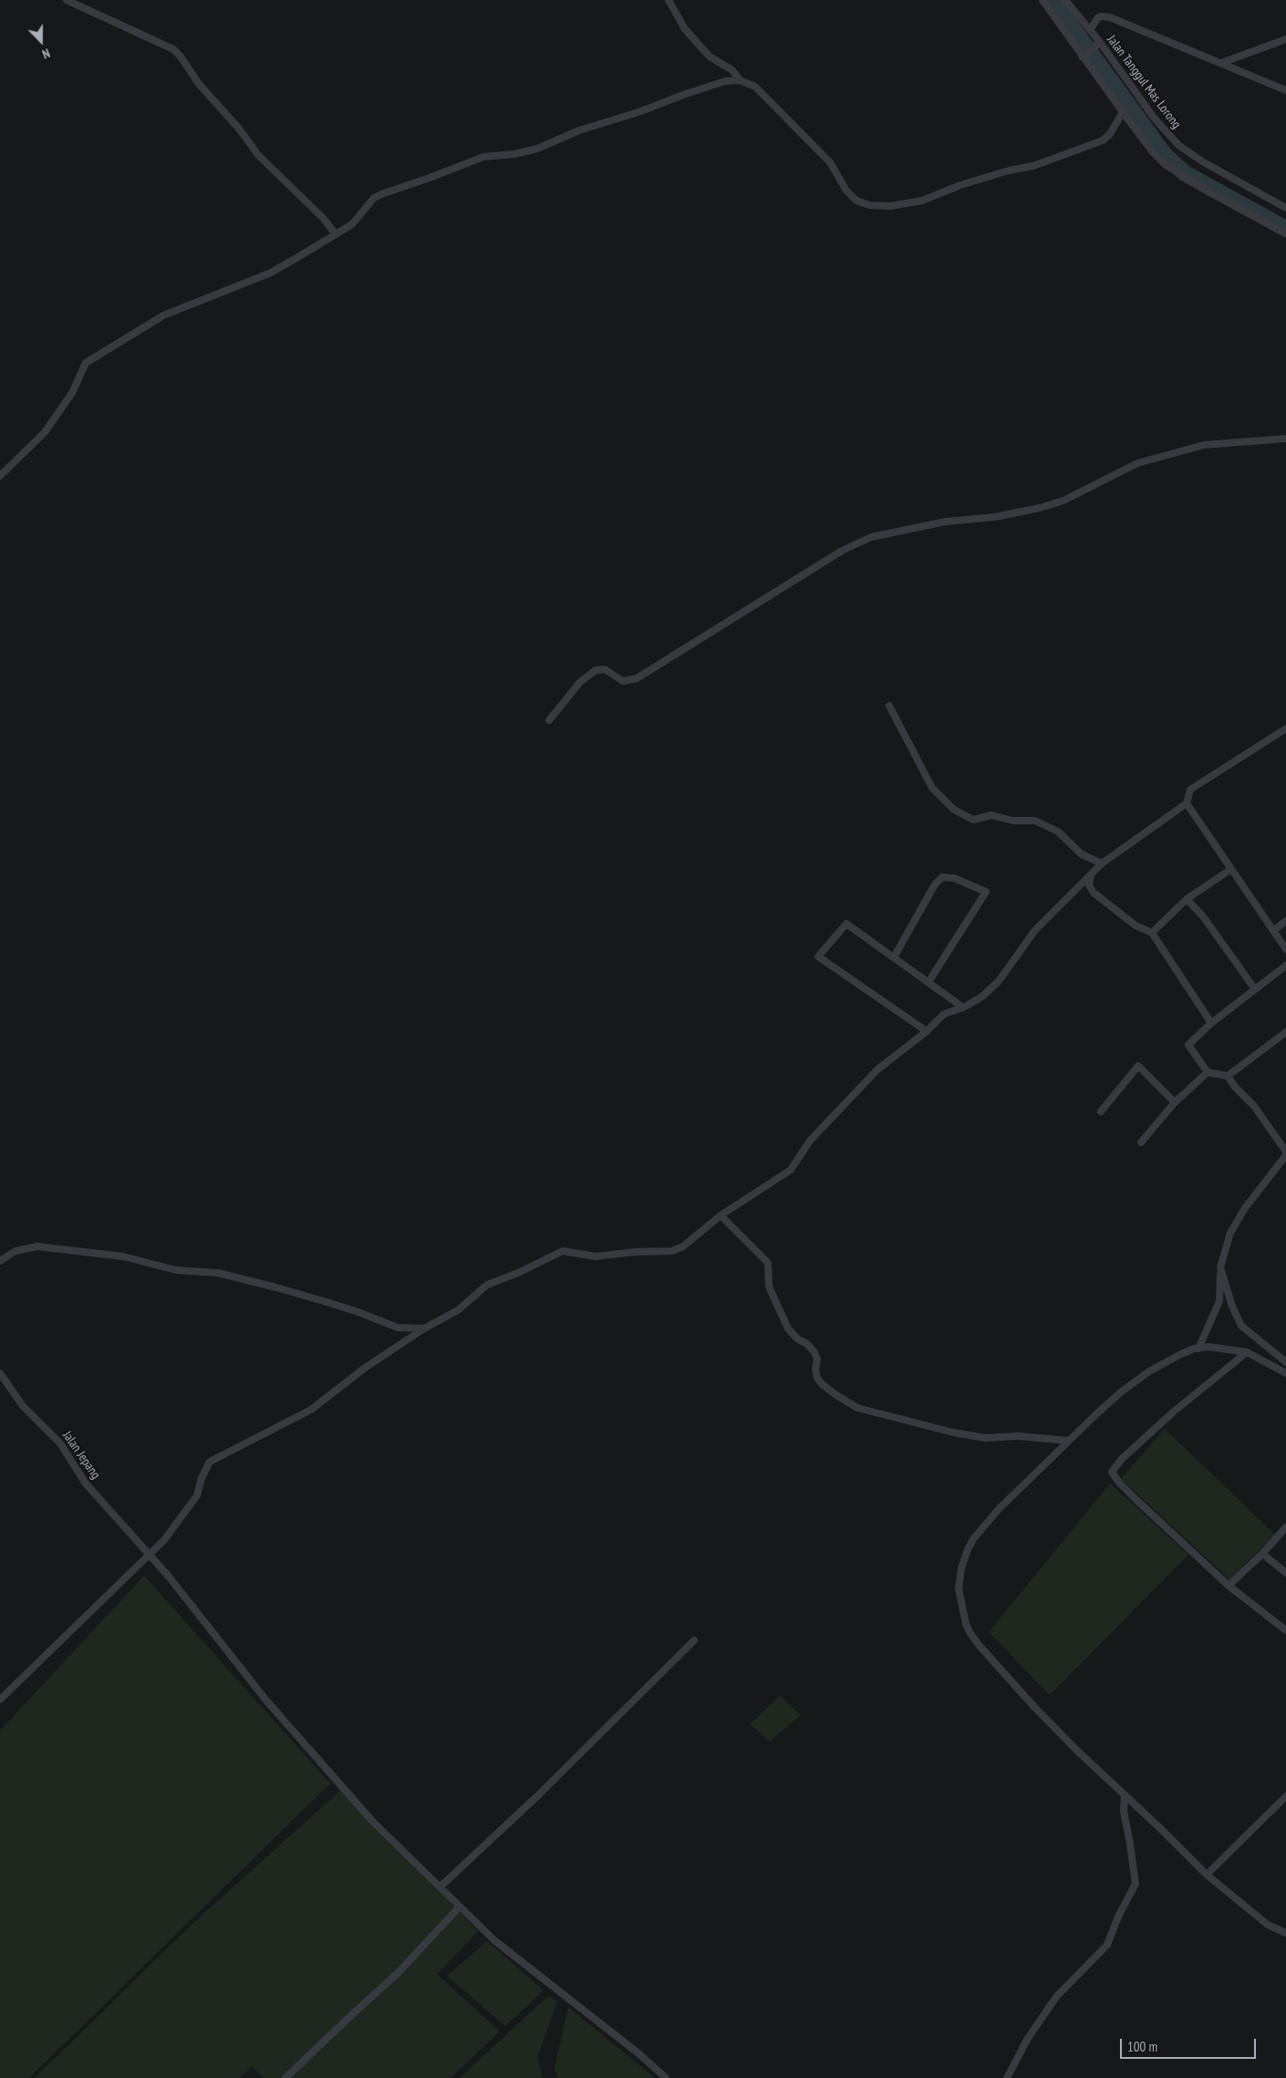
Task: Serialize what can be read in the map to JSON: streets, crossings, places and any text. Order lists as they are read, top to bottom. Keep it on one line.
{"streets":{"street":["Jalan Tanggul Mas Lorong","Jalan Jepang"]},"scale_bar":"100 m","north":"bottom"}
